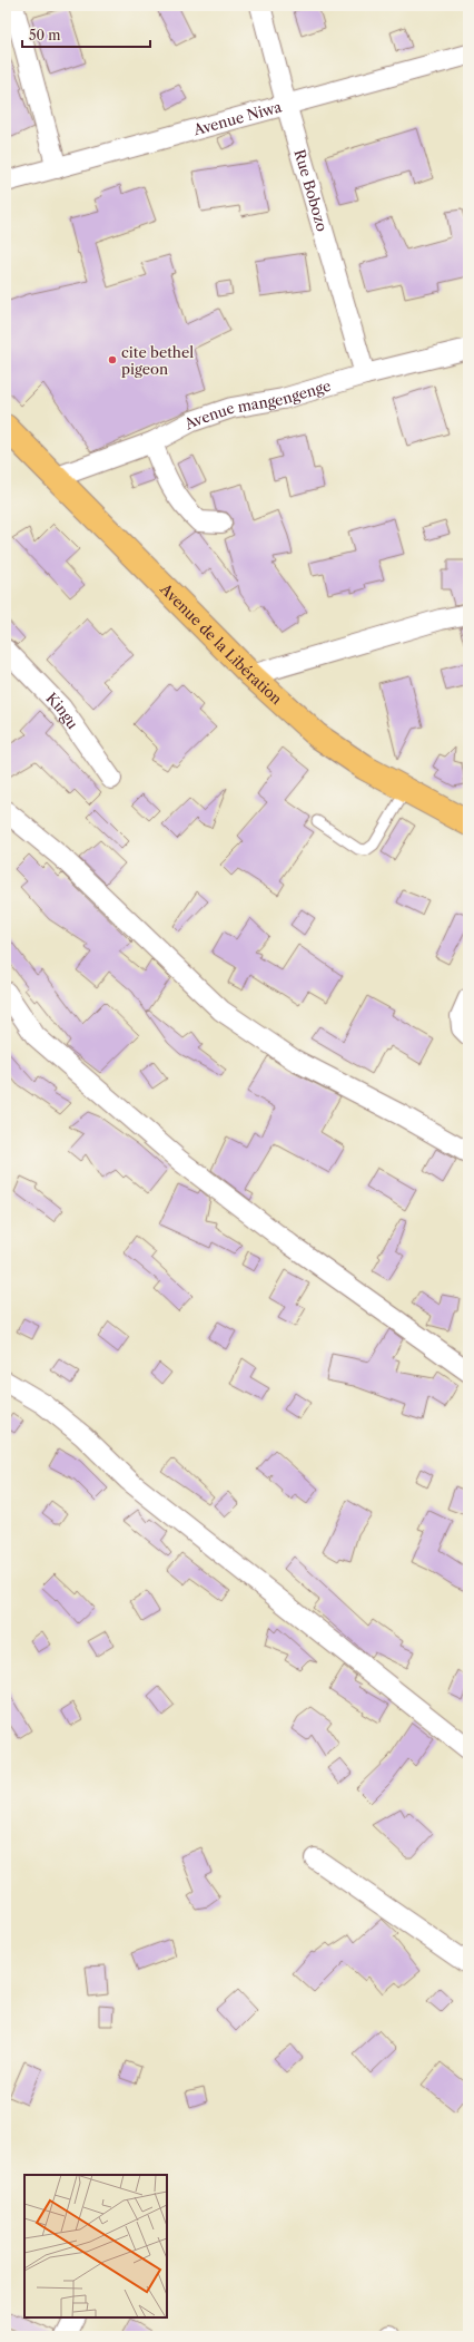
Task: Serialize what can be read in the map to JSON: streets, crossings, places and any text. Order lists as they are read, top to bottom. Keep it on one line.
{"streets":{"highway":["Avenue de la Libération"],"street":["Avenue Niwa","Rue Bobozo","Avenue mangengenge","Kingu"]},"crossings":[["Avenue Niwa","Rue Bobozo"],["Rue Bobozo","Avenue mangengenge"],["Avenue mangengenge","Avenue de la Libération"]],"places":["cite bethel pigeon"],"scale_bar":"50 m"}
